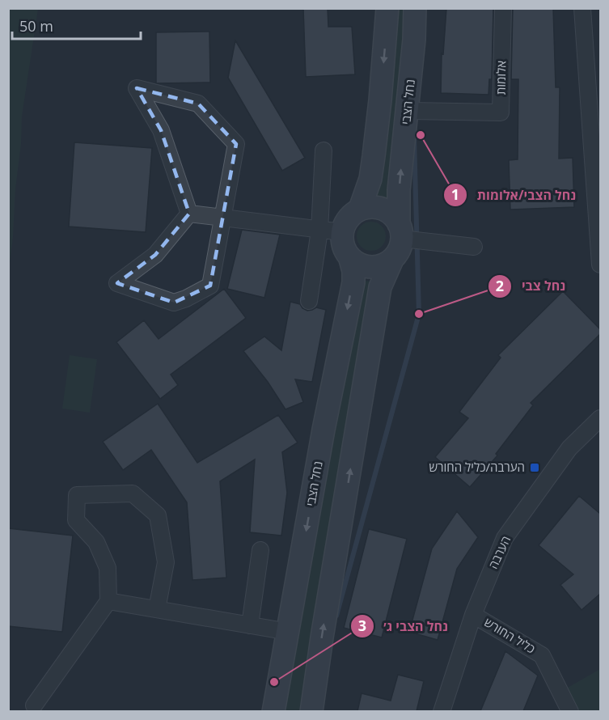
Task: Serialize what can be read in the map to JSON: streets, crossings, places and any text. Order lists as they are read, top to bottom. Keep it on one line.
{"streets":{"street":["אלומות","נחל הצבי","הערבה","כליל החורש"]},"crossings":[["אלומות","נחל הצבי"],["הערבה","כליל החורש"]],"places":{"other":["נחל הצבי/אלומות","נחל צבי","נחל הצבי ג׳"],"transit":["הערבה/כליל החורש"]},"scale_bar":"50 m"}
